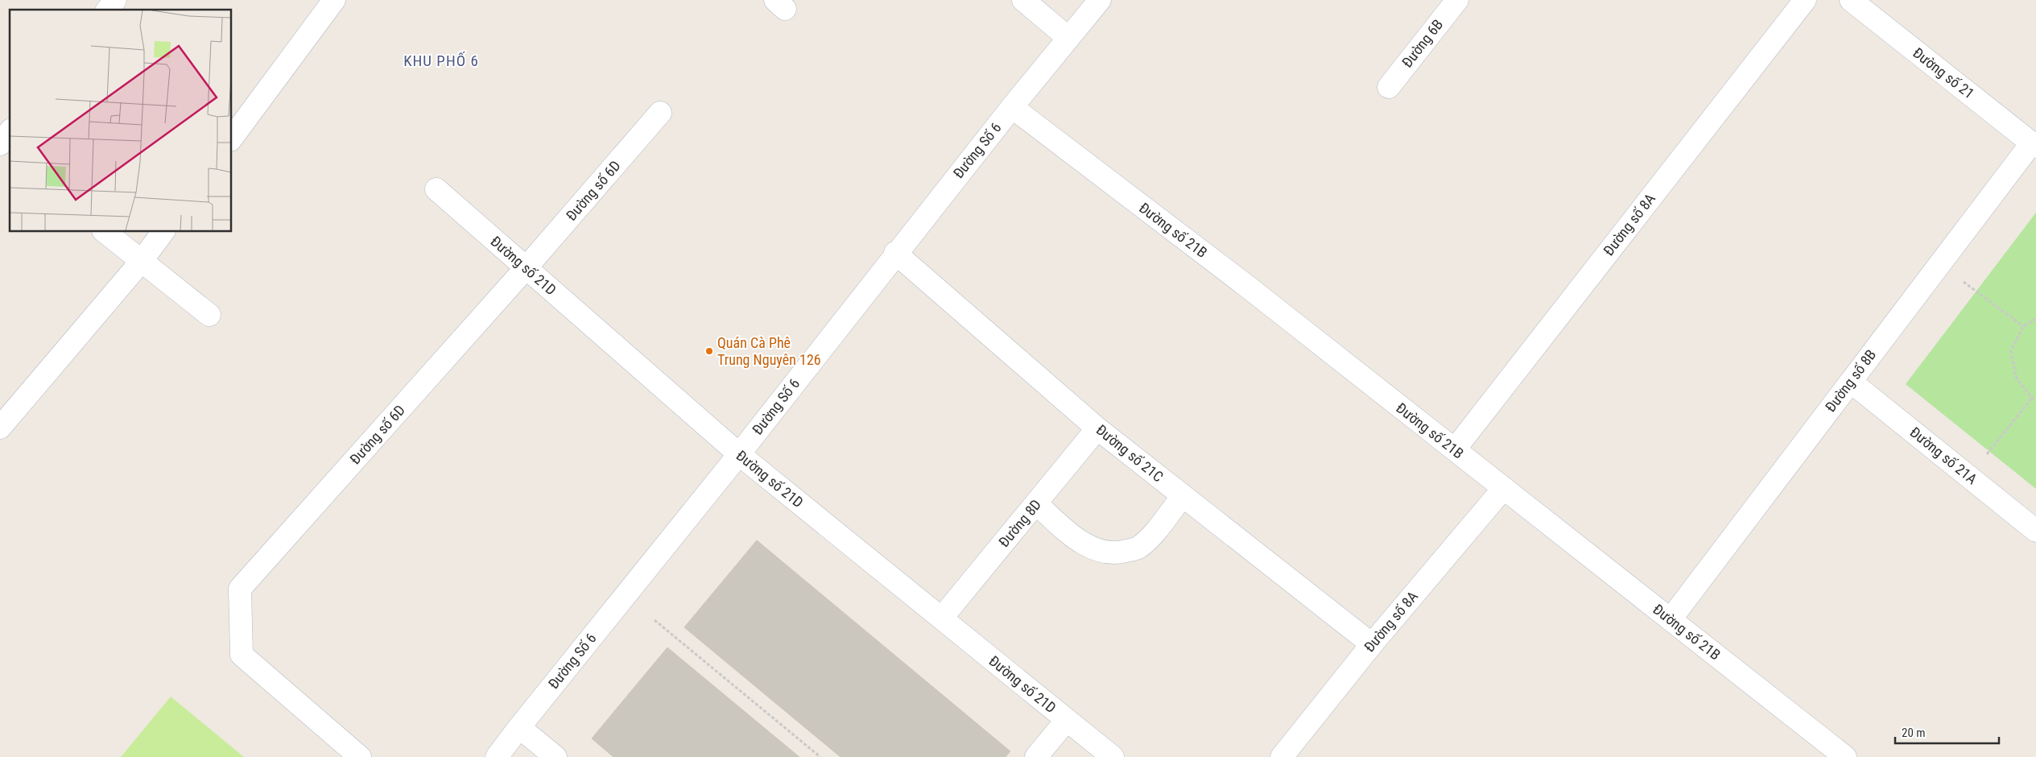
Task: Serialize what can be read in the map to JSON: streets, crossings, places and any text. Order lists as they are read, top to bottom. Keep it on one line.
{"streets":{"street":["Đường 6B","Đường số 21","Đường Số 6","Đường số 6D","Đường số 8A","Đường số 21B","Đường số 21D","Đường số 8B","Đường số 21C","Đường số 21A","Đường 8D"]},"crossings":[["Đường số 21","Đường số 8B"],["Đường Số 6","Đường số 21B"],["Đường Số 6","Đường số 21D"],["Đường Số 6","Đường số 21C"],["Đường số 6D","Đường số 21D"],["Đường số 8A","Đường số 21B"],["Đường số 8A","Đường số 21C"],["Đường số 21B","Đường số 8B"],["Đường số 21D","Đường 8D"],["Đường số 8B","Đường số 21A"],["Đường số 21C","Đường 8D"]],"districts":["KHU PHỐ 6"],"places":["Quán Cà Phê Trung Nguyên 126"],"scale_bar":"20 m"}
